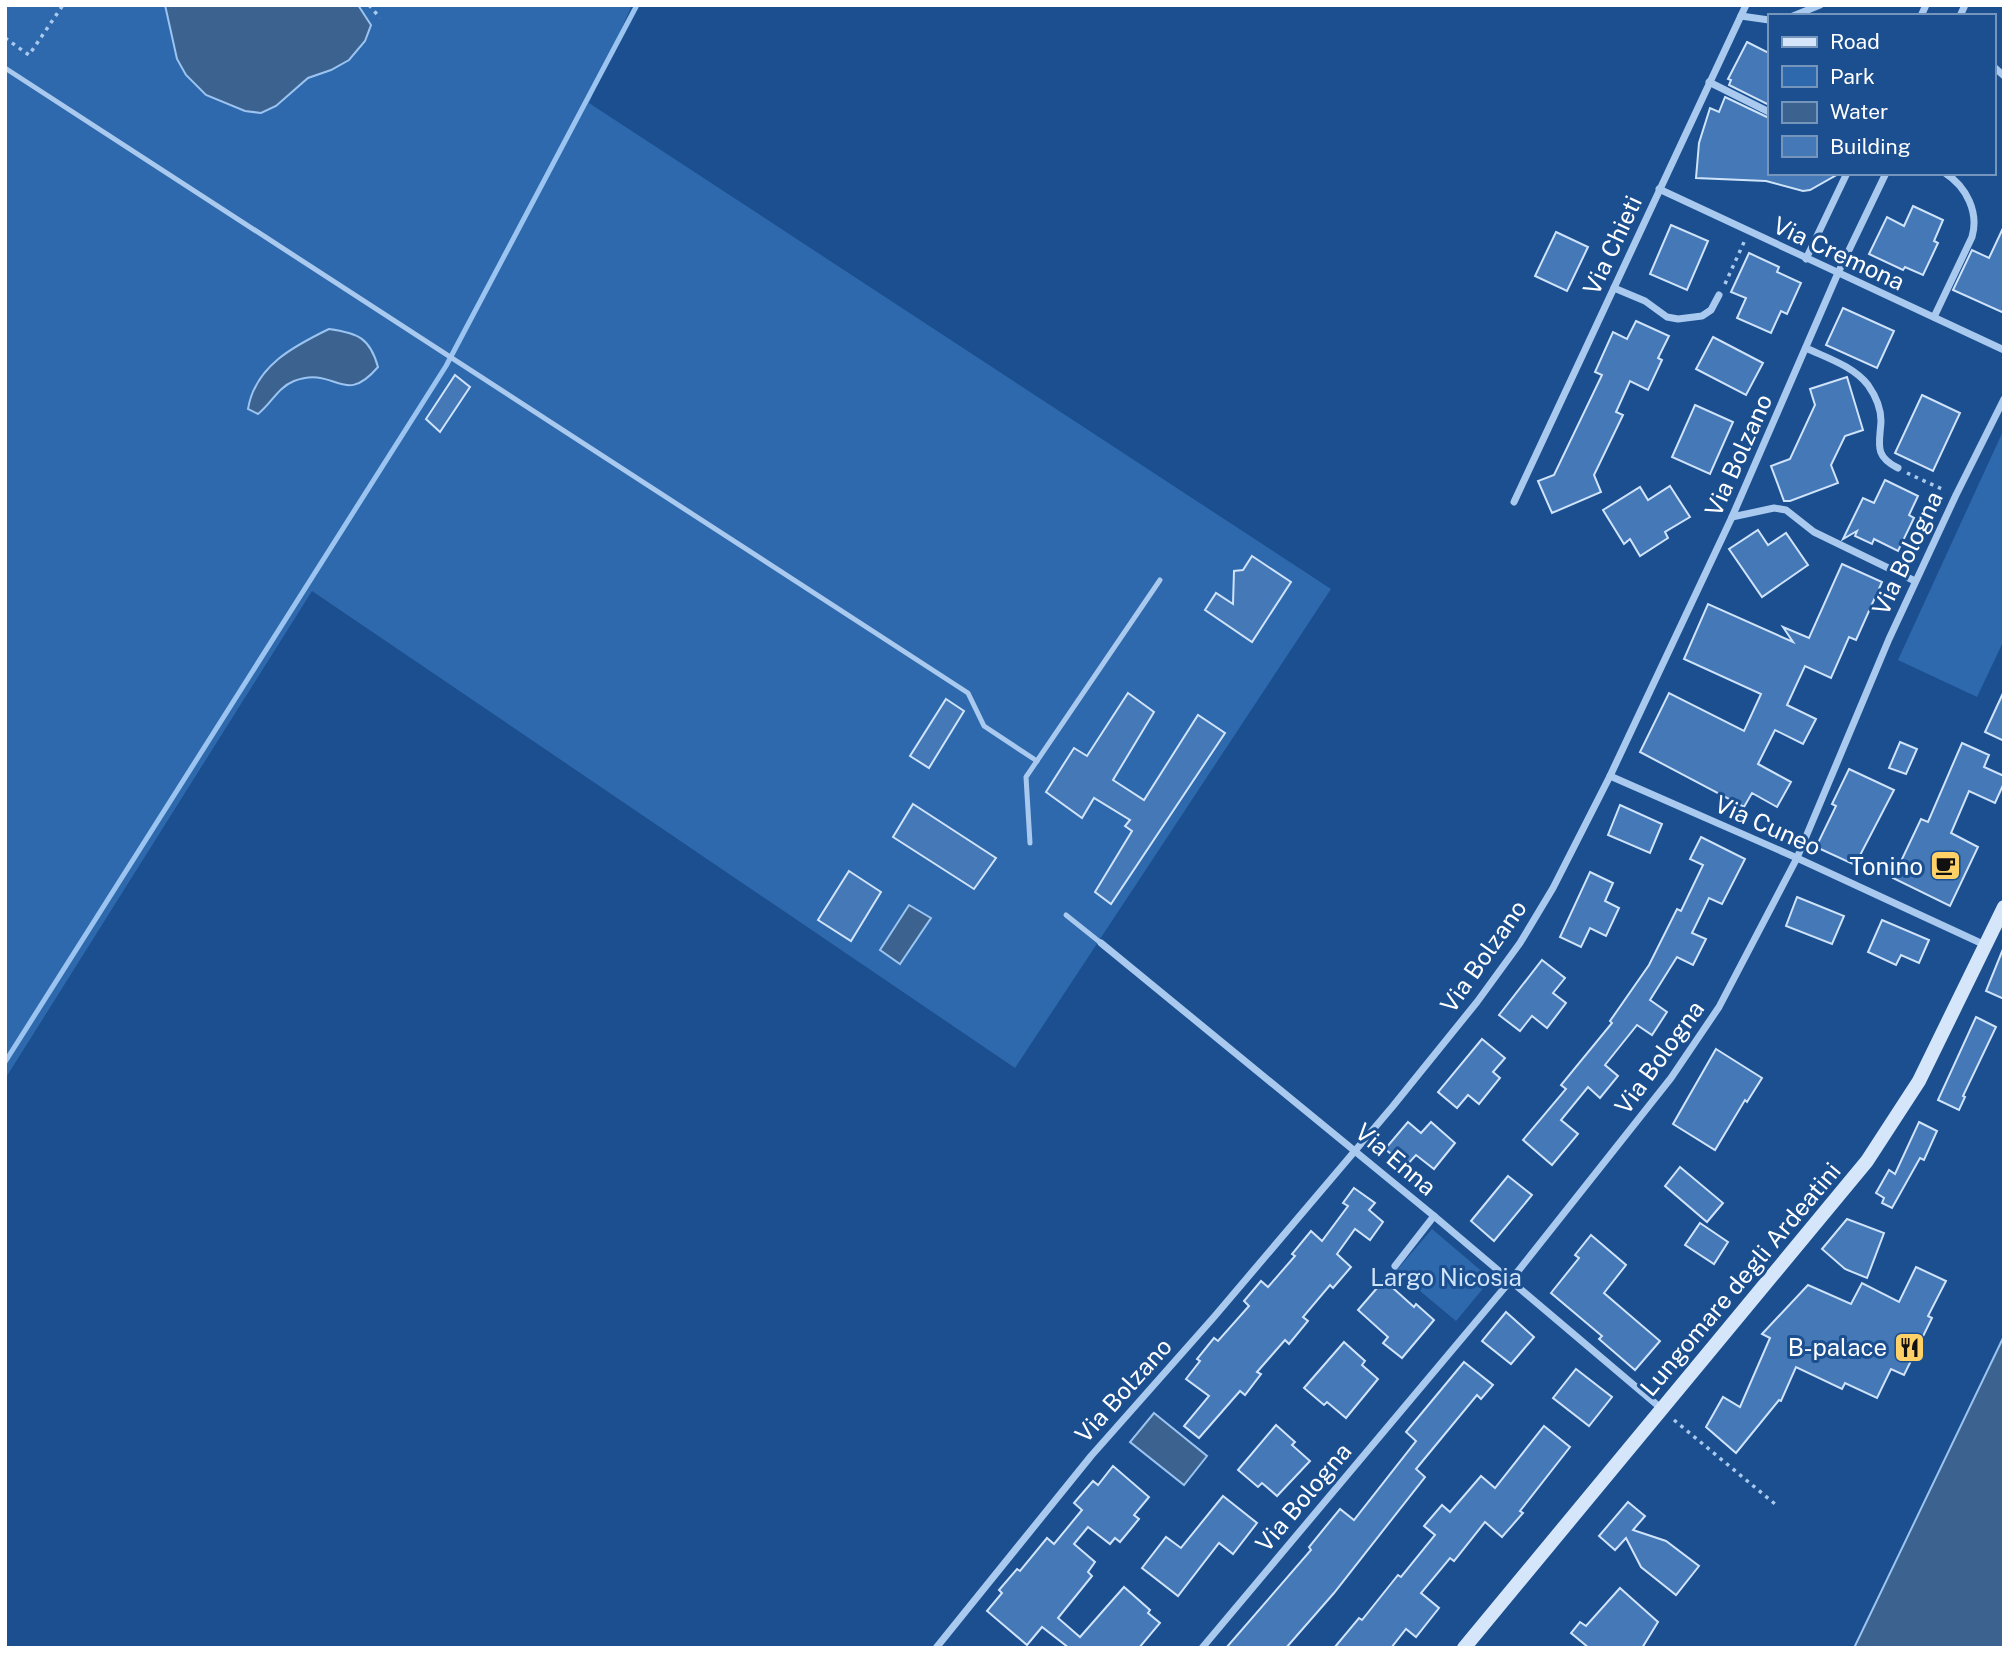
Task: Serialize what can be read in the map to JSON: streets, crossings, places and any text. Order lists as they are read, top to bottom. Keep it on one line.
{"streets":{"main road":["Lungomare degli Ardeatini"],"street":["Via Chieti","Via Cremona","Via Bolzano","Via Bologna","Via Cuneo","Via Enna"]},"crossings":[["Via Chieti","Via Cremona"],["Via Cremona","Via Bolzano"],["Via Bolzano","Via Cuneo"],["Via Bolzano","Via Enna"],["Via Bologna","Via Cuneo"],["Via Bologna","Via Enna"],["Via Cuneo","Lungomare degli Ardeatini"],["Via Enna","Lungomare degli Ardeatini"]],"parks":["Largo Nicosia"],"places":{"cafe":["Tonino"],"restaurant":["B-palace"]},"legend":["Road","Park","Water","Building"]}
